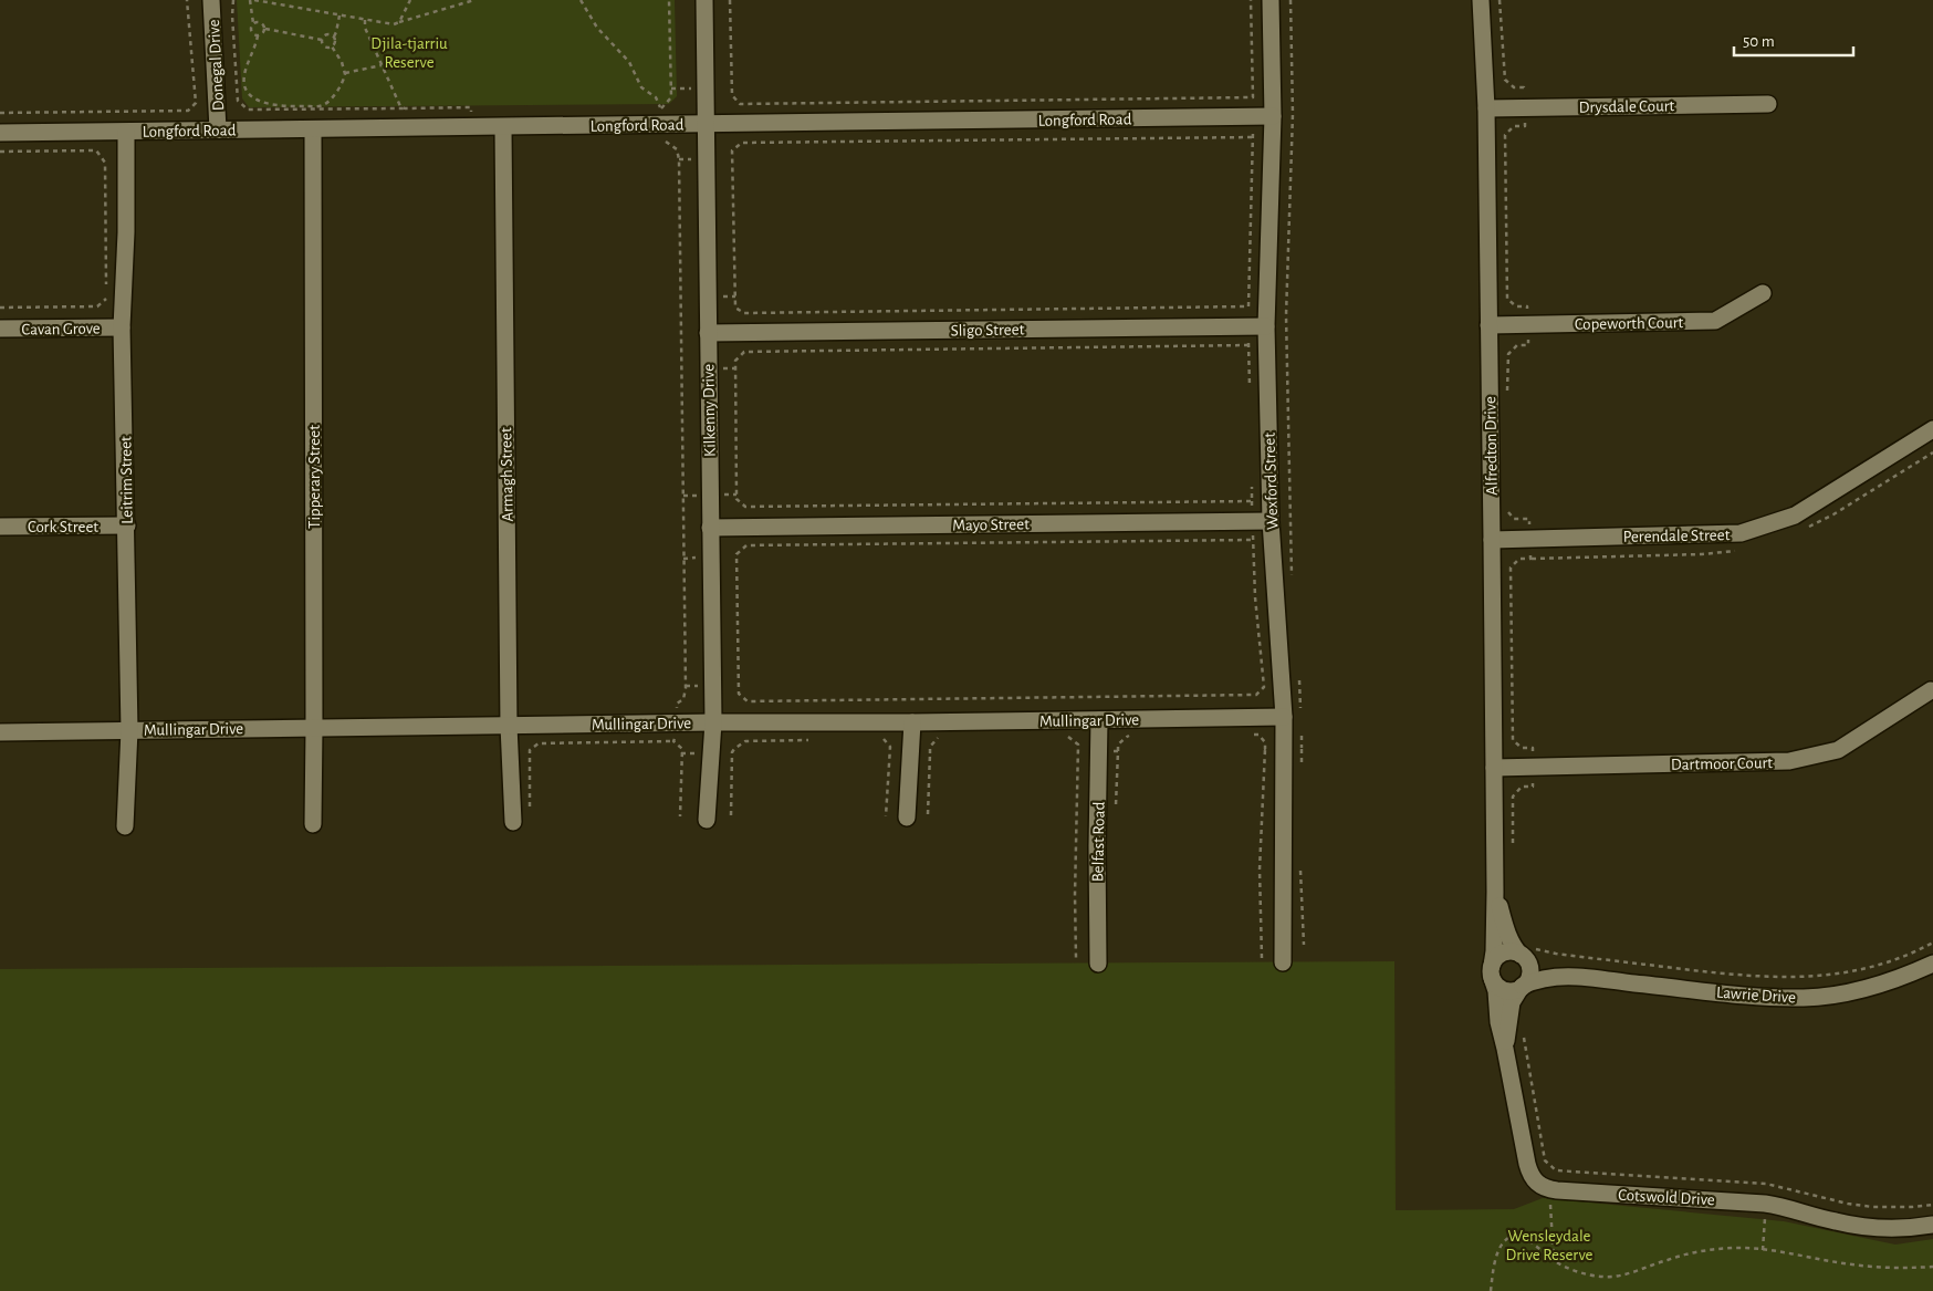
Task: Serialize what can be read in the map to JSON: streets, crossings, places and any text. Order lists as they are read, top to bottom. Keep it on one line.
{"streets":{"street":["Donegal Drive","Drysdale Court","Longford Road","Copeworth Court","Cavan Grove","Sligo Street","Kilkenny Drive","Alfredton Drive","Armagh Street","Tipperary Street","Leitrim Street","Wexford Street","Mayo Street","Cork Street","Perendale Street","Mullingar Drive","Dartmoor Court","Belfast Road","Lawrie Drive","Cotswold Drive"]},"crossings":[["Donegal Drive","Longford Road"],["Drysdale Court","Alfredton Drive"],["Longford Road","Kilkenny Drive"],["Longford Road","Armagh Street"],["Longford Road","Tipperary Street"],["Longford Road","Leitrim Street"],["Longford Road","Wexford Street"],["Copeworth Court","Alfredton Drive"],["Cavan Grove","Leitrim Street"],["Sligo Street","Kilkenny Drive"],["Sligo Street","Wexford Street"],["Kilkenny Drive","Mayo Street"],["Kilkenny Drive","Mullingar Drive"],["Alfredton Drive","Perendale Street"],["Alfredton Drive","Dartmoor Court"],["Alfredton Drive","Lawrie Drive"],["Armagh Street","Mullingar Drive"],["Tipperary Street","Mullingar Drive"],["Leitrim Street","Cork Street"],["Leitrim Street","Mullingar Drive"],["Wexford Street","Mayo Street"],["Wexford Street","Mullingar Drive"],["Mullingar Drive","Belfast Road"]],"parks":["Djila-tjarriu Reserve","Wensleydale Drive Reserve"],"scale_bar":"50 m"}
